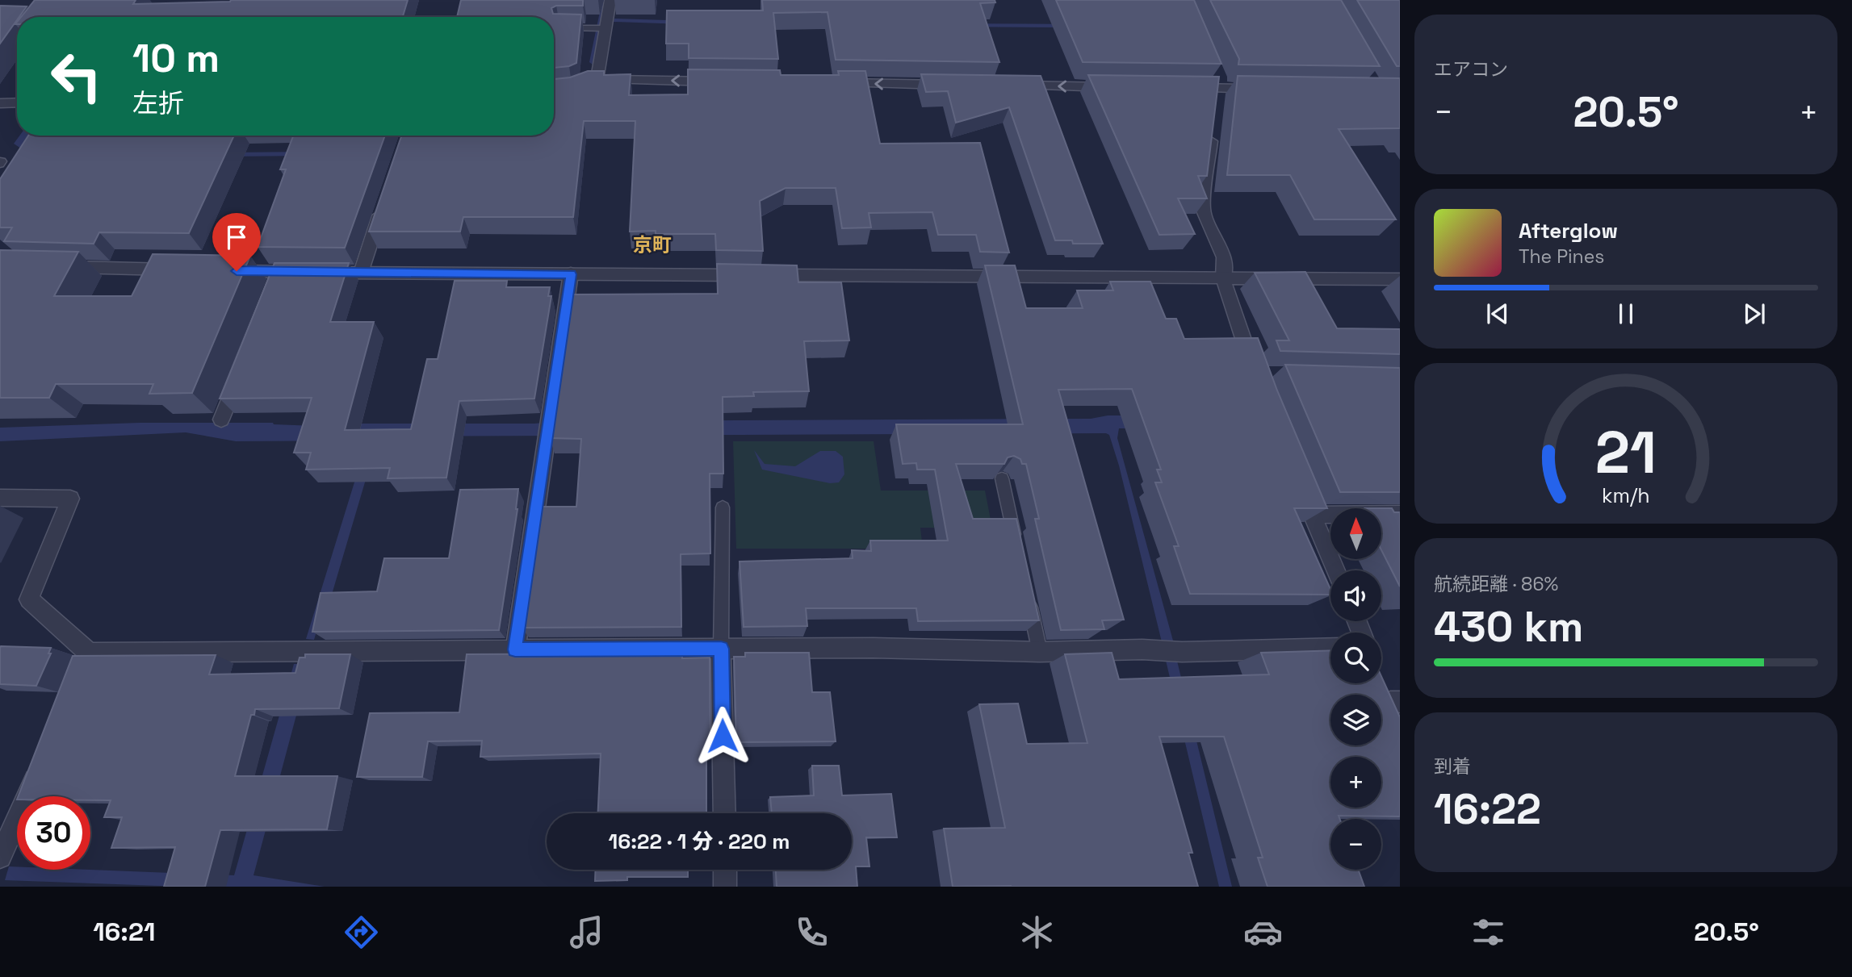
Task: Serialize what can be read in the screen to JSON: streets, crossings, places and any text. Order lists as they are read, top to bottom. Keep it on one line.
{"districts":["京町"],"north":"top","page":{"tile":["エアコン",["航続距離 · 86%","430 km"],["到着","16:22"]],"turn":["10 m","左折"],"heat":["−","20.5°","+"],"song":["Afterglow","The Pines"],"map_buttons":["+","−"],"limit":"30","trip":"16:22 · 1 分 · 220 m","tabs":["16:21","20.5°"],"gauge":["21","km/h"]}}
